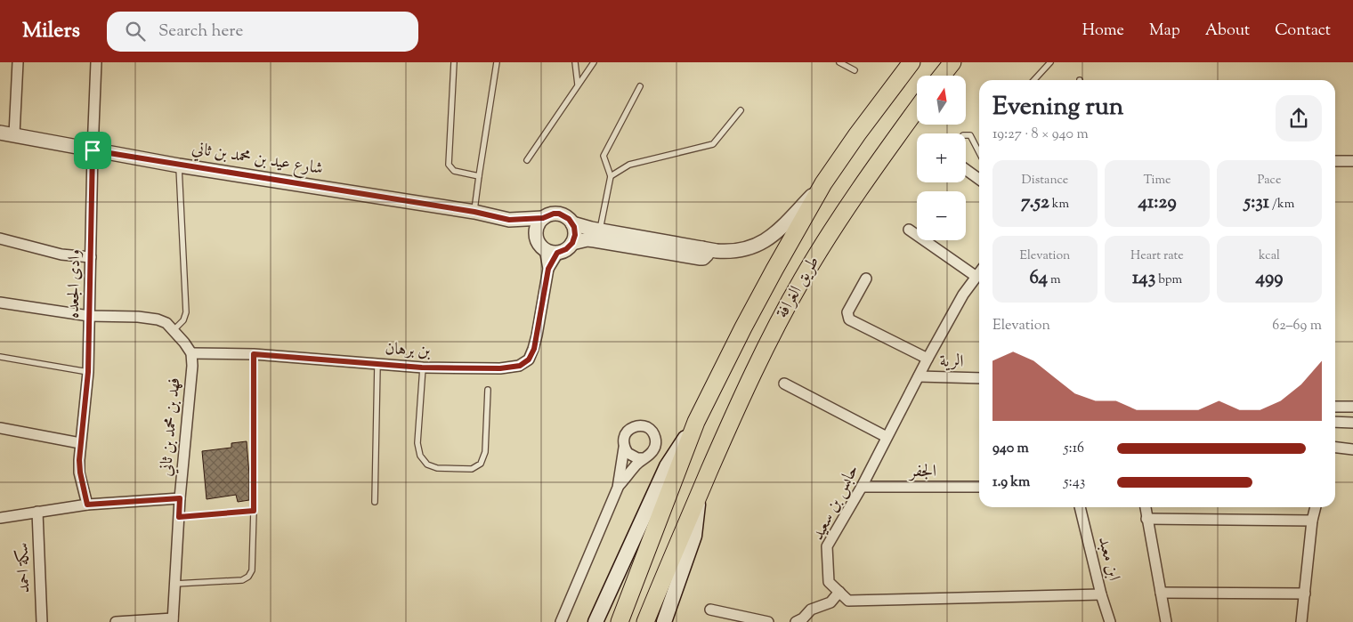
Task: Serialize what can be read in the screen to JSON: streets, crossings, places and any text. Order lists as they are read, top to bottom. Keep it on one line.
{"streets":{"highway":["طريق الغرافة"],"street":["شارع عيد بن محمد بن ثاني","وادى الجعده","بن برهان","الرية","فهد بن محمد بن ثاني","الجفر","حابس بن سعيد","ابن معبد","سكة احمد"]},"crossings":[["شارع عيد بن محمد بن ثاني","وادى الجعده"],["شارع عيد بن محمد بن ثاني","بن برهان"],["بن برهان","فهد بن محمد بن ثاني"],["الرية","حابس بن سعيد"],["الجفر","حابس بن سعيد"]],"north":"top","page":{"header":"Milers","search":"Search here","nav":["Home","Map","About","Contact"],"map_buttons":["+","−"],"heading":["Evening run","19:27 · 8 × 940 m"],"stats":[["Distance","7.52 km"],["Time","41:29"],["Pace","5:31 /km"],["Elevation","64 m"],["Heart rate","143 bpm"],["kcal","499"]],"chart":["Elevation","62–69 m"],"list":[{"name":"940 m","note":"5:16"},{"name":"1.9 km","note":"5:43"}]}}
